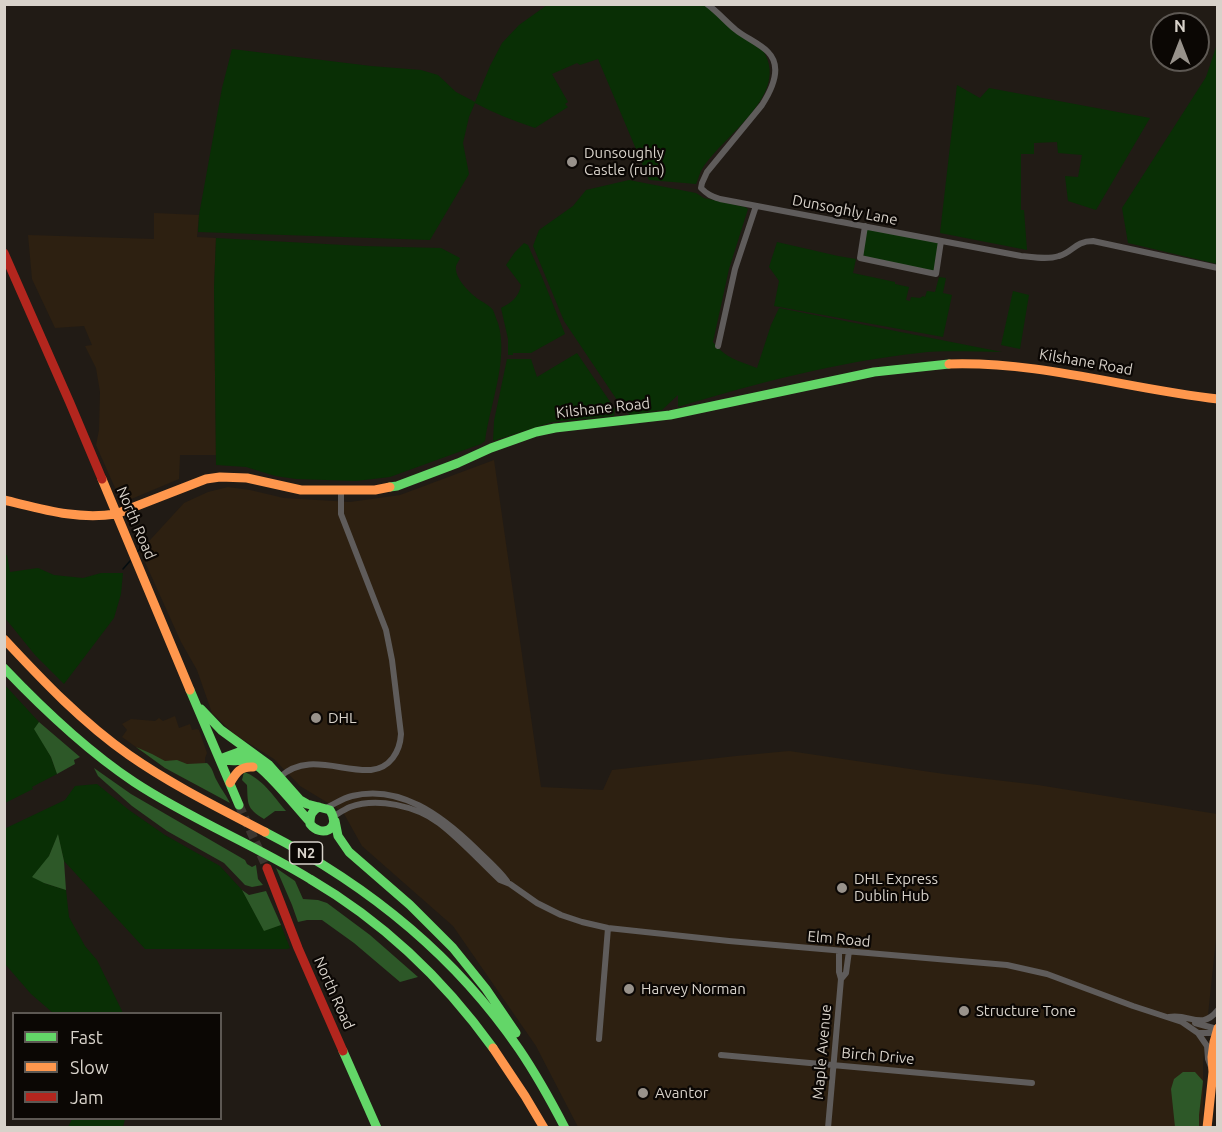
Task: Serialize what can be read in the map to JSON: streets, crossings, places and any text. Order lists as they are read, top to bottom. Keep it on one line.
{"streets":{"main road":["Kilshane Road","North Road","N2"],"street":["Dunsoghly Lane","Elm Road","Maple Avenue","Birch Drive"]},"crossings":[["Kilshane Road","North Road"],["Elm Road","Maple Avenue"],["Maple Avenue","Birch Drive"]],"places":["Dunsoughly Castle (ruin)","DHL","DHL Express Dublin Hub","Harvey Norman","Structure Tone","Avantor"],"legend":["Fast","Slow","Jam"],"north":"top"}
